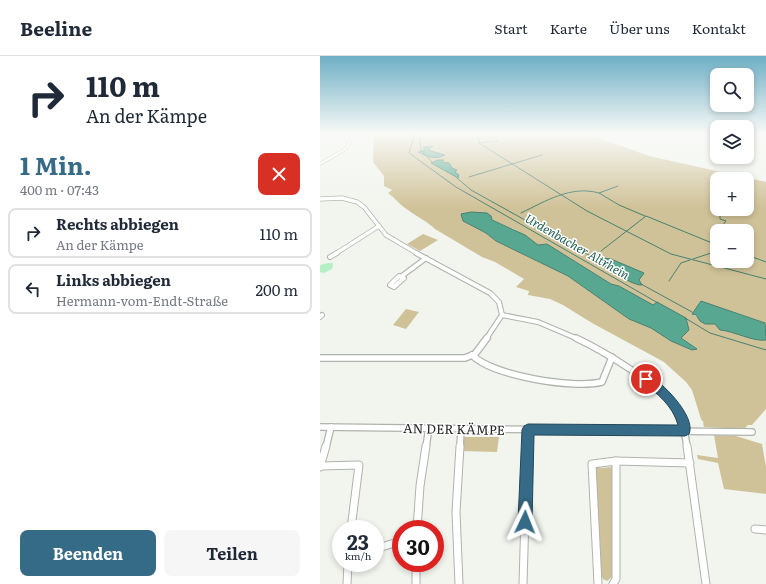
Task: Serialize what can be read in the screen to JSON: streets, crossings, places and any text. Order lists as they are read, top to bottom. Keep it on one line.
{"streets":{"street":["AN DER KÄMPE"]},"water":["Urdenbacher Altrhein"],"page":{"header":"Beeline","nav":["Start","Karte","Über uns","Kontakt"],"turn":["110 m","An der Kämpe"],"map_buttons":["+","−"],"heading":["1 Min.","400 m · 07:43"],"list":[{"name":"Rechts abbiegen","note":"An der Kämpe","value":"110 m"},{"name":"Links abbiegen","note":"Hermann-vom-Endt-Straße","value":"200 m"}],"speed":"23 km/h","limit":"30","buttons":["Beenden","Teilen"]}}
